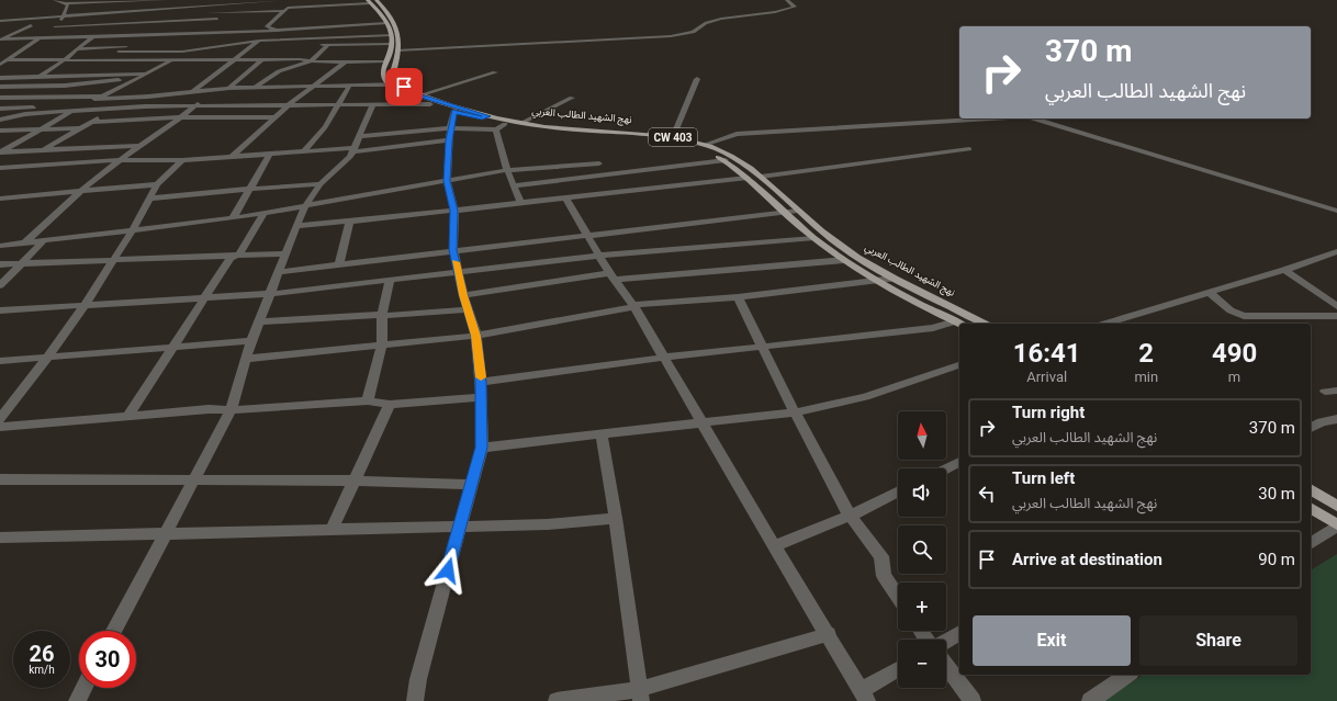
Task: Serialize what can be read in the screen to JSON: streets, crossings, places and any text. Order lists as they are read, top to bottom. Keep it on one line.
{"streets":{"main road":["نهج الشهيد الطالب العربي","CW 403"]},"north":"top","page":{"turn":["370 m","نهج الشهيد الطالب العربي"],"eta":["16:41","Arrival","2","min","490","m"],"list":[{"name":"Turn right","note":"نهج الشهيد الطالب العربي","value":"370 m"},{"name":"Turn left","note":"نهج الشهيد الطالب العربي","value":"30 m"},{"name":"Arrive at destination","value":"90 m"}],"map_buttons":["+","−"],"buttons":["Exit","Share"],"speed":"26 km/h","limit":"30"}}
